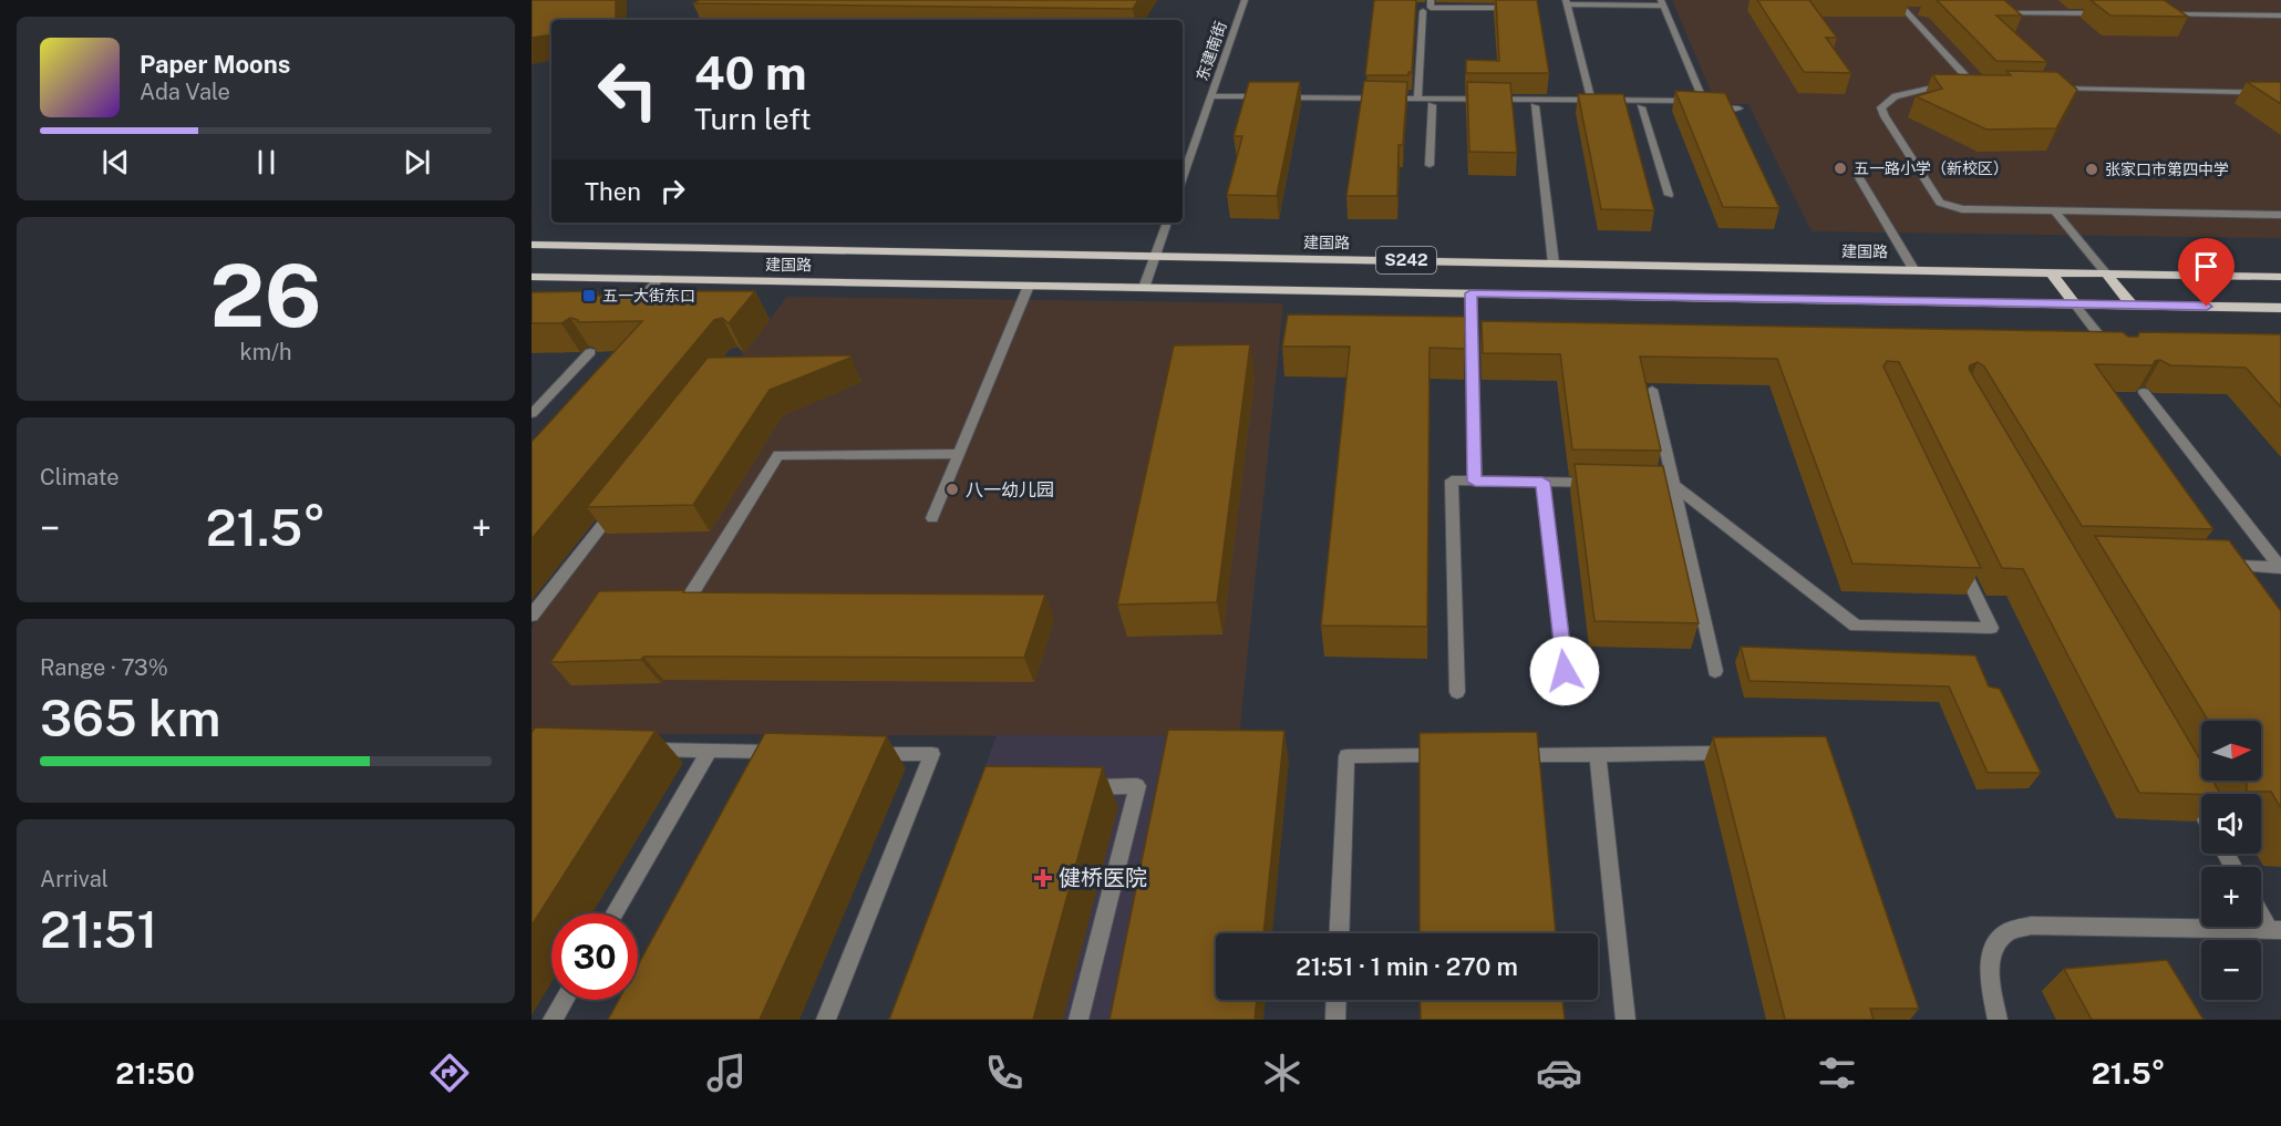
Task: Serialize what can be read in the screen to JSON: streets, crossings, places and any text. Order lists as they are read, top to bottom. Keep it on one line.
{"streets":{"main road":["建国路","S242"],"street":["东建南街"]},"places":{"other":["五一路小学（新校区）","张家口市第四中学","八一幼儿园"],"transit":["五一大街东口"],"health":["健桥医院"]},"north":"right","page":{"turn":["40 m","Turn left"],"song":["Paper Moons","Ada Vale"],"then":"Then","tile":[["26","km/h"],"Climate",["Range · 73%","365 km"],["Arrival","21:51"]],"heat":["−","21.5°","+"],"map_buttons":["+","−"],"limit":"30","trip":"21:51 · 1 min · 270 m","tabs":["21:50","21.5°"]}}
